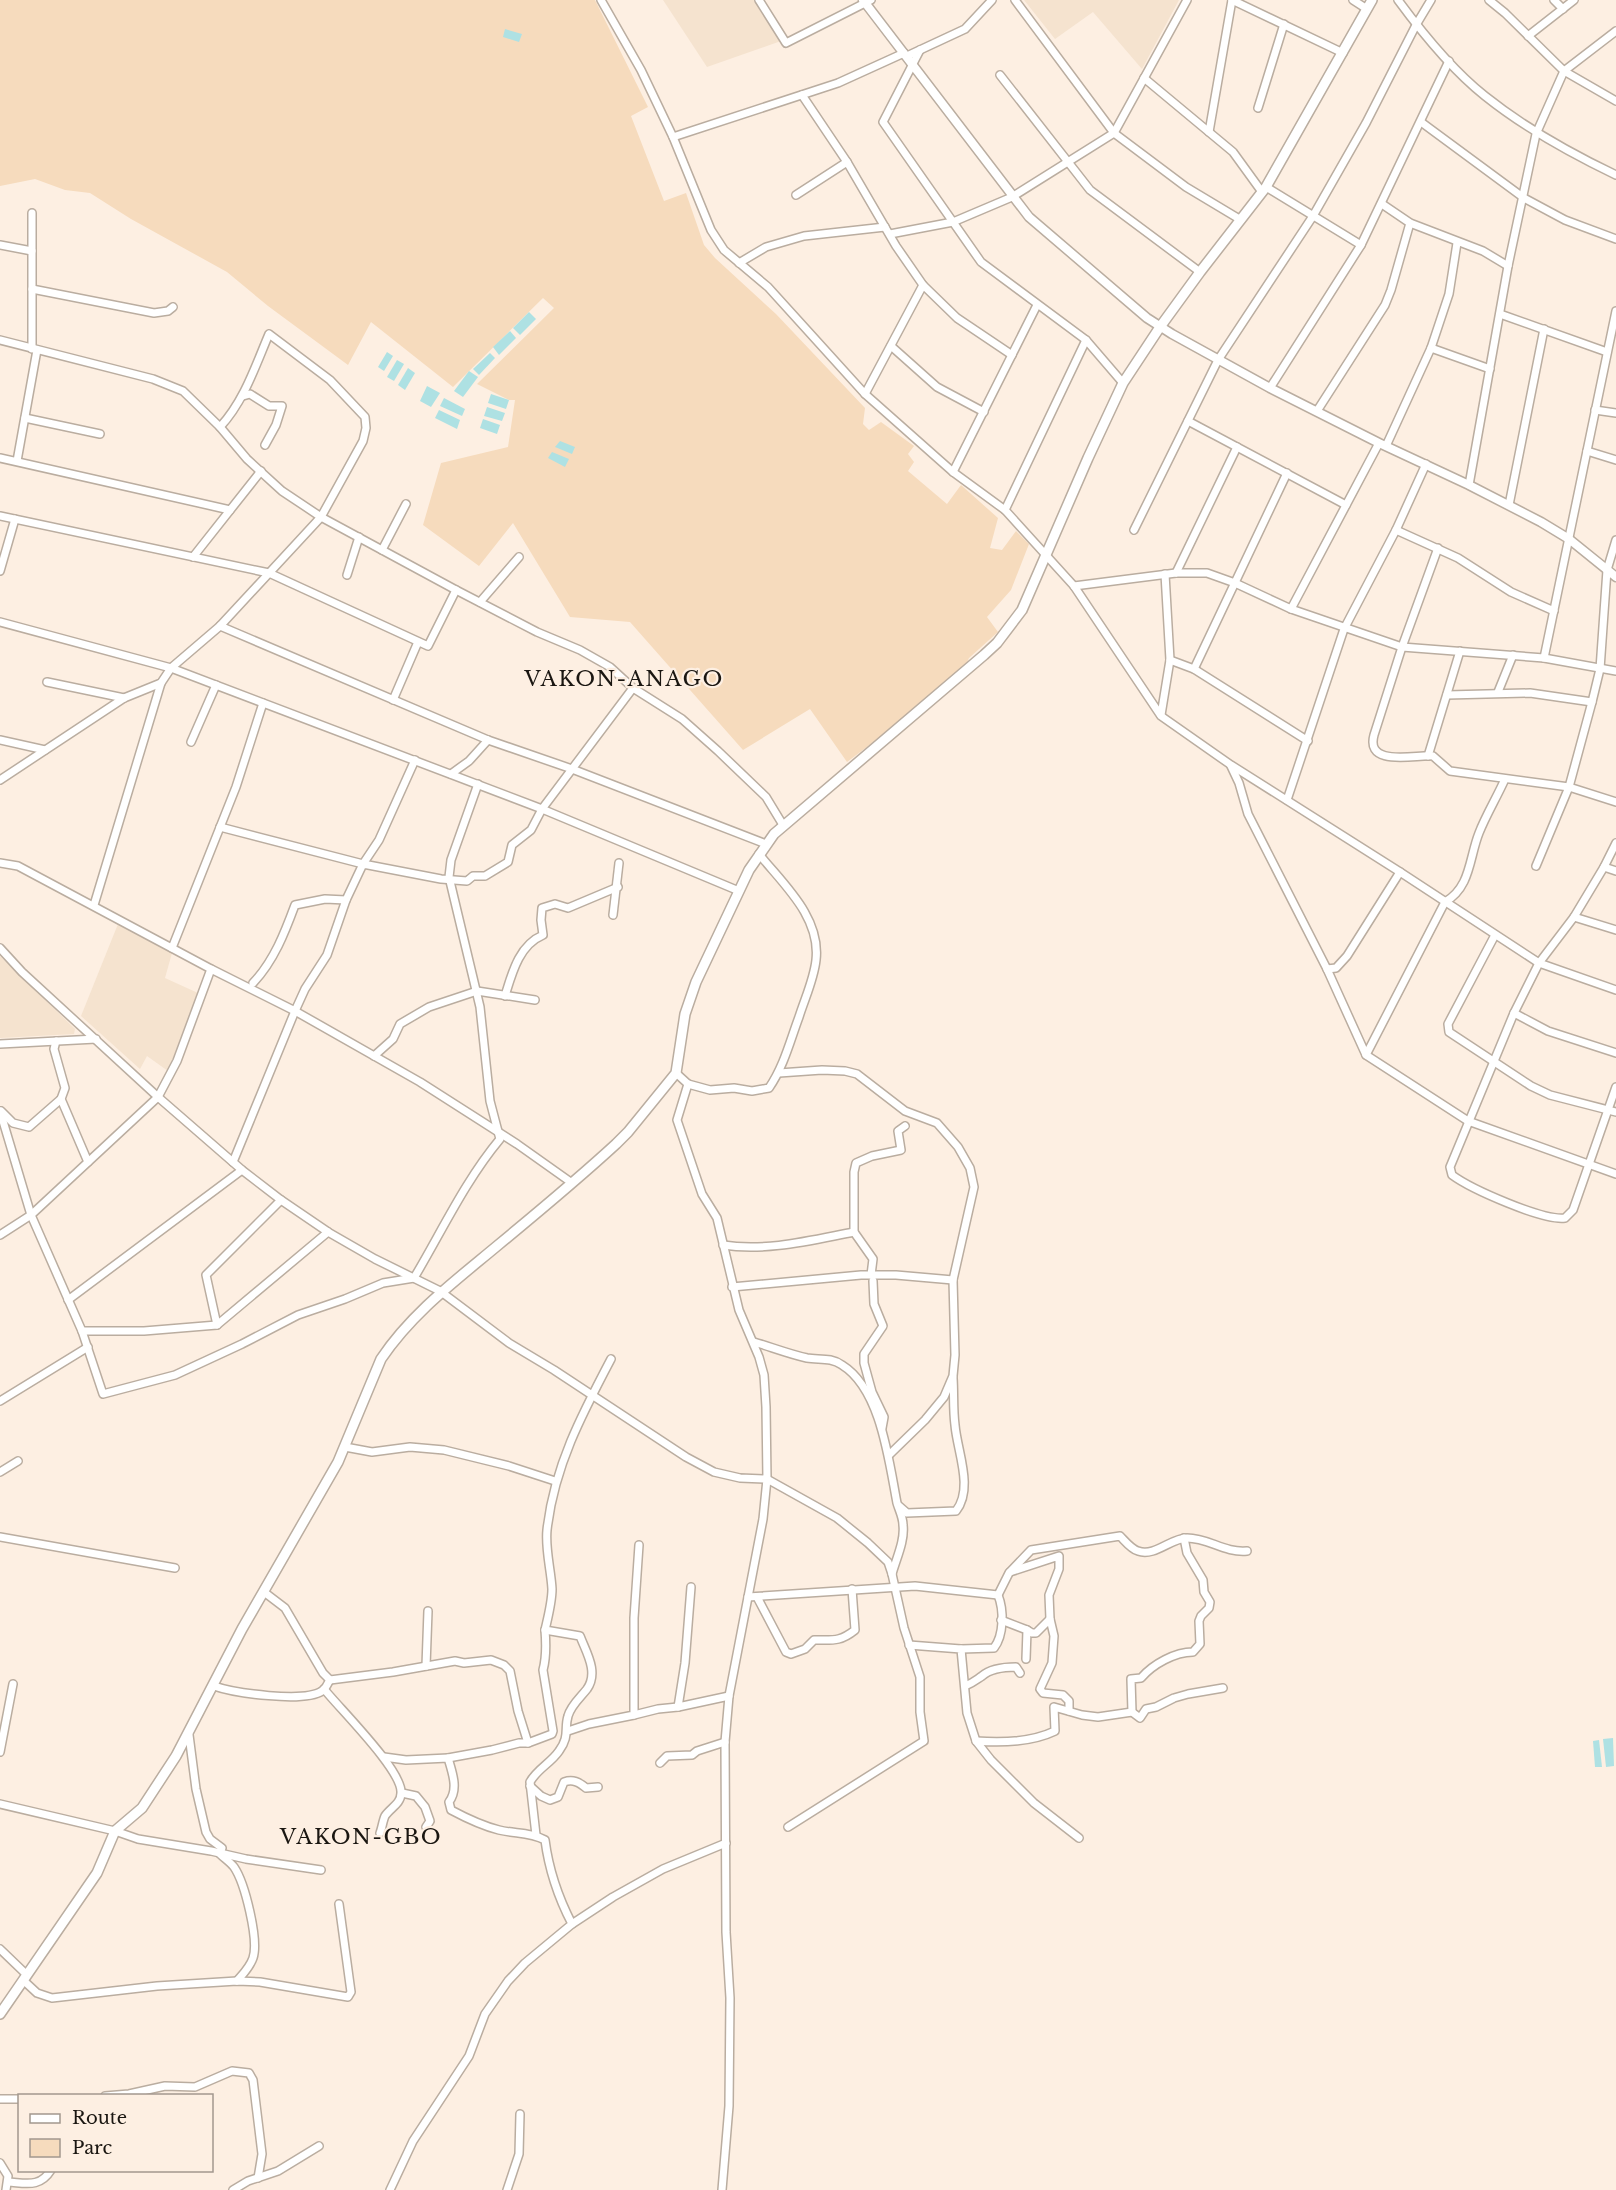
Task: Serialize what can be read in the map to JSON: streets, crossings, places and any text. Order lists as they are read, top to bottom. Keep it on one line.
{"districts":["VAKON-ANAGO","VAKON-GBO"],"legend":["Route","Parc"]}
